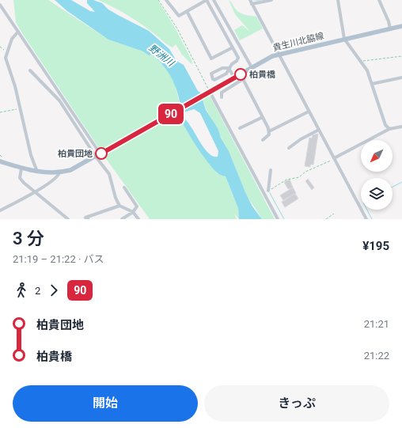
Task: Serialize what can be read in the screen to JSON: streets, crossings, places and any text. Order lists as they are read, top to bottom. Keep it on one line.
{"streets":{"main road":["貴生川北脇線"]},"water":["野洲川"],"places":["柏貴橋","柏貴団地"],"lines":["bus line 90"],"north":"bottom left","page":{"on_map":"90","heading":["3 分","21:19 – 21:22 · バス","¥195"],"legs":["2","90"],"list":[{"name":"柏貴団地","value":"21:21"},{"name":"柏貴橋","value":"21:22"}],"buttons":["開始","きっぷ"]}}
